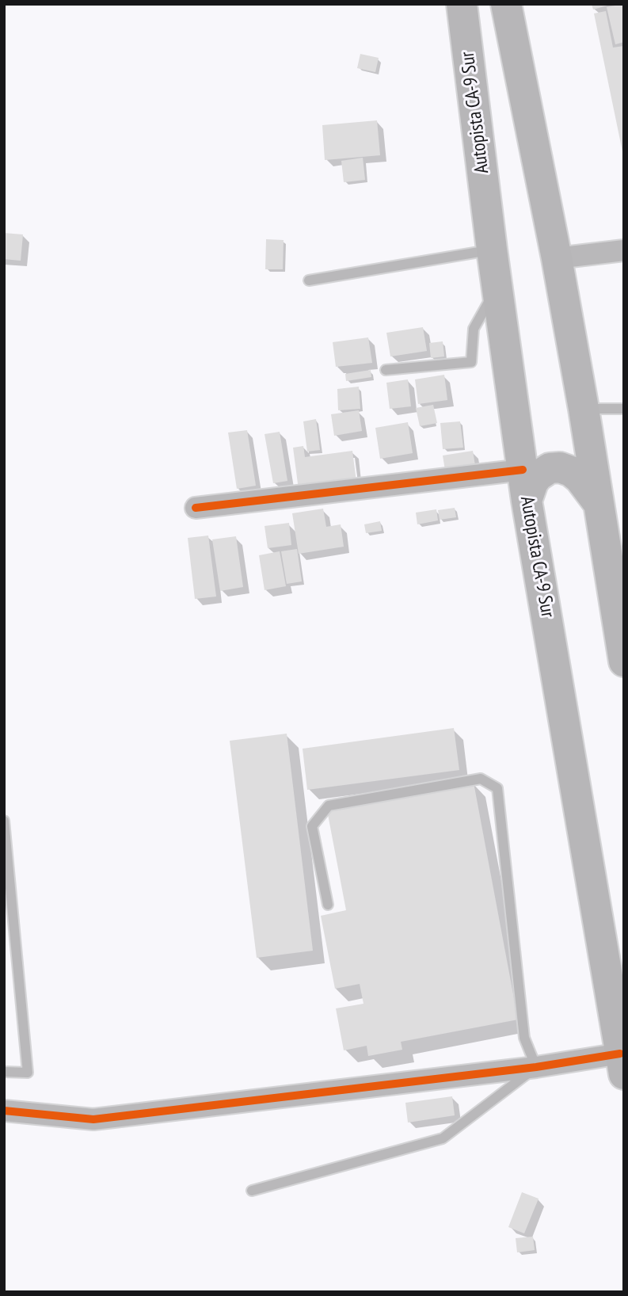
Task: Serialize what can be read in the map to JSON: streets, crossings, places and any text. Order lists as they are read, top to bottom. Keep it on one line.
{"streets":{"highway":["Autopista CA-9 Sur"]}}
